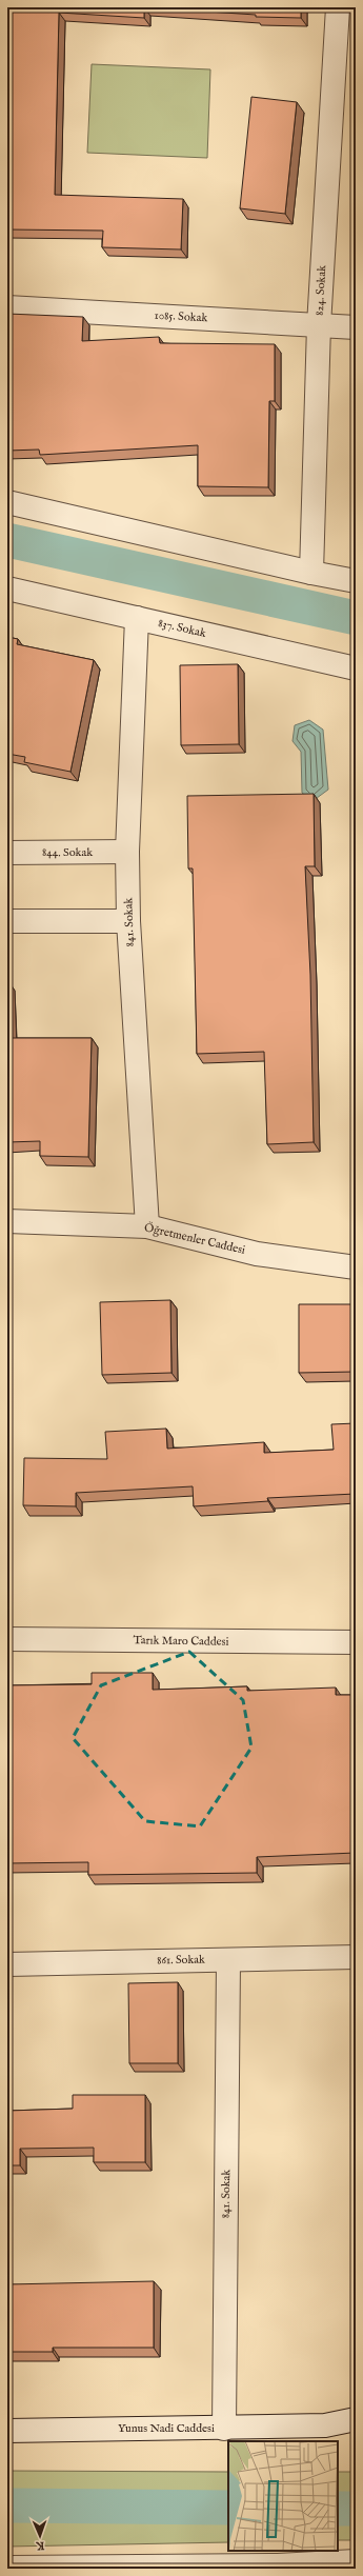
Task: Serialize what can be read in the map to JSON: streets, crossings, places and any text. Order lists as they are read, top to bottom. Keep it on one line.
{"streets":{"street":["824. Sokak","1085. Sokak","837. Sokak","844. Sokak","841. Sokak","Öğretmenler Caddesi","Tarık Maro Caddesi","861. Sokak","Yunus Nadi Caddesi"]},"crossings":[["824. Sokak","1085. Sokak"],["837. Sokak","841. Sokak"],["844. Sokak","841. Sokak"],["841. Sokak","Öğretmenler Caddesi"],["841. Sokak","861. Sokak"],["841. Sokak","Yunus Nadi Caddesi"]],"north":"bottom"}
